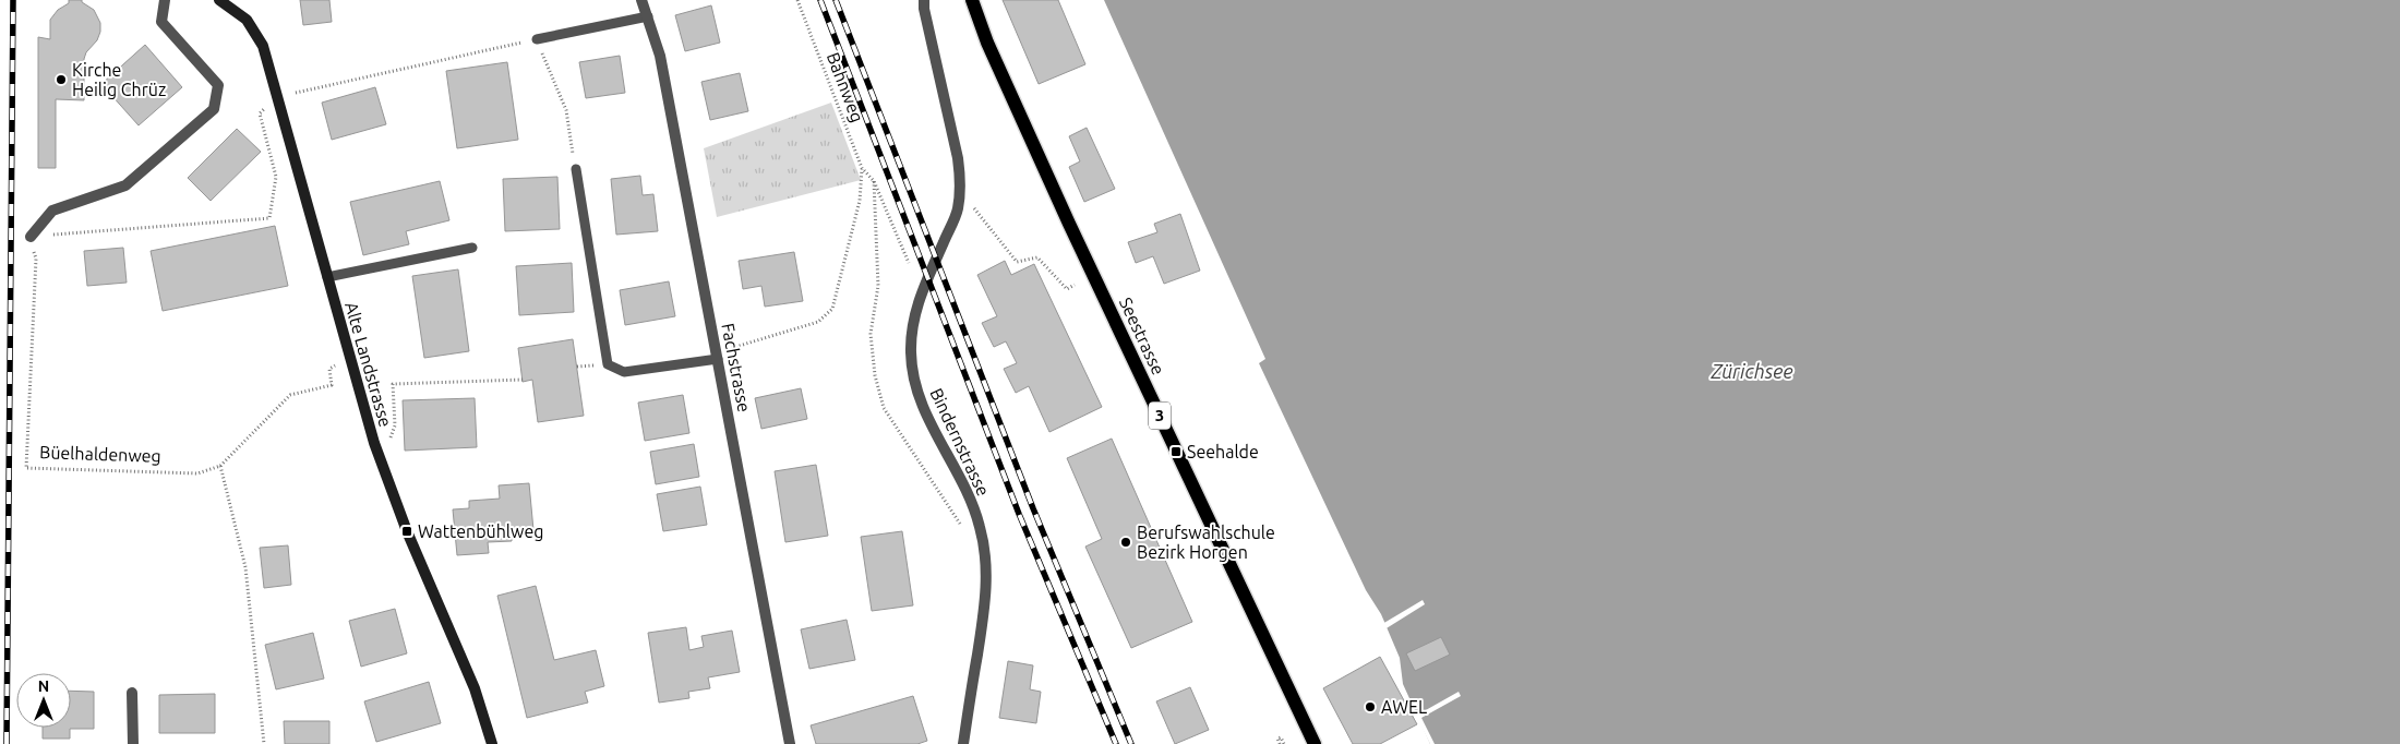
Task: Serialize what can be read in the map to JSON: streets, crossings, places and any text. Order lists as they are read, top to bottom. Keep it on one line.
{"streets":{"main road":["Seestrasse","Alte Landstrasse","3"],"street":["Fachstrasse","Bindernstrasse"],"path":["Bahnweg","Büelhaldenweg"]},"water":["Zürichsee"],"places":{"other":["Kirche Heilig Chrüz","Berufswahlschule Bezirk Horgen","AWEL"],"transit":["Seehalde","Wattenbühlweg"]},"north":"top"}
